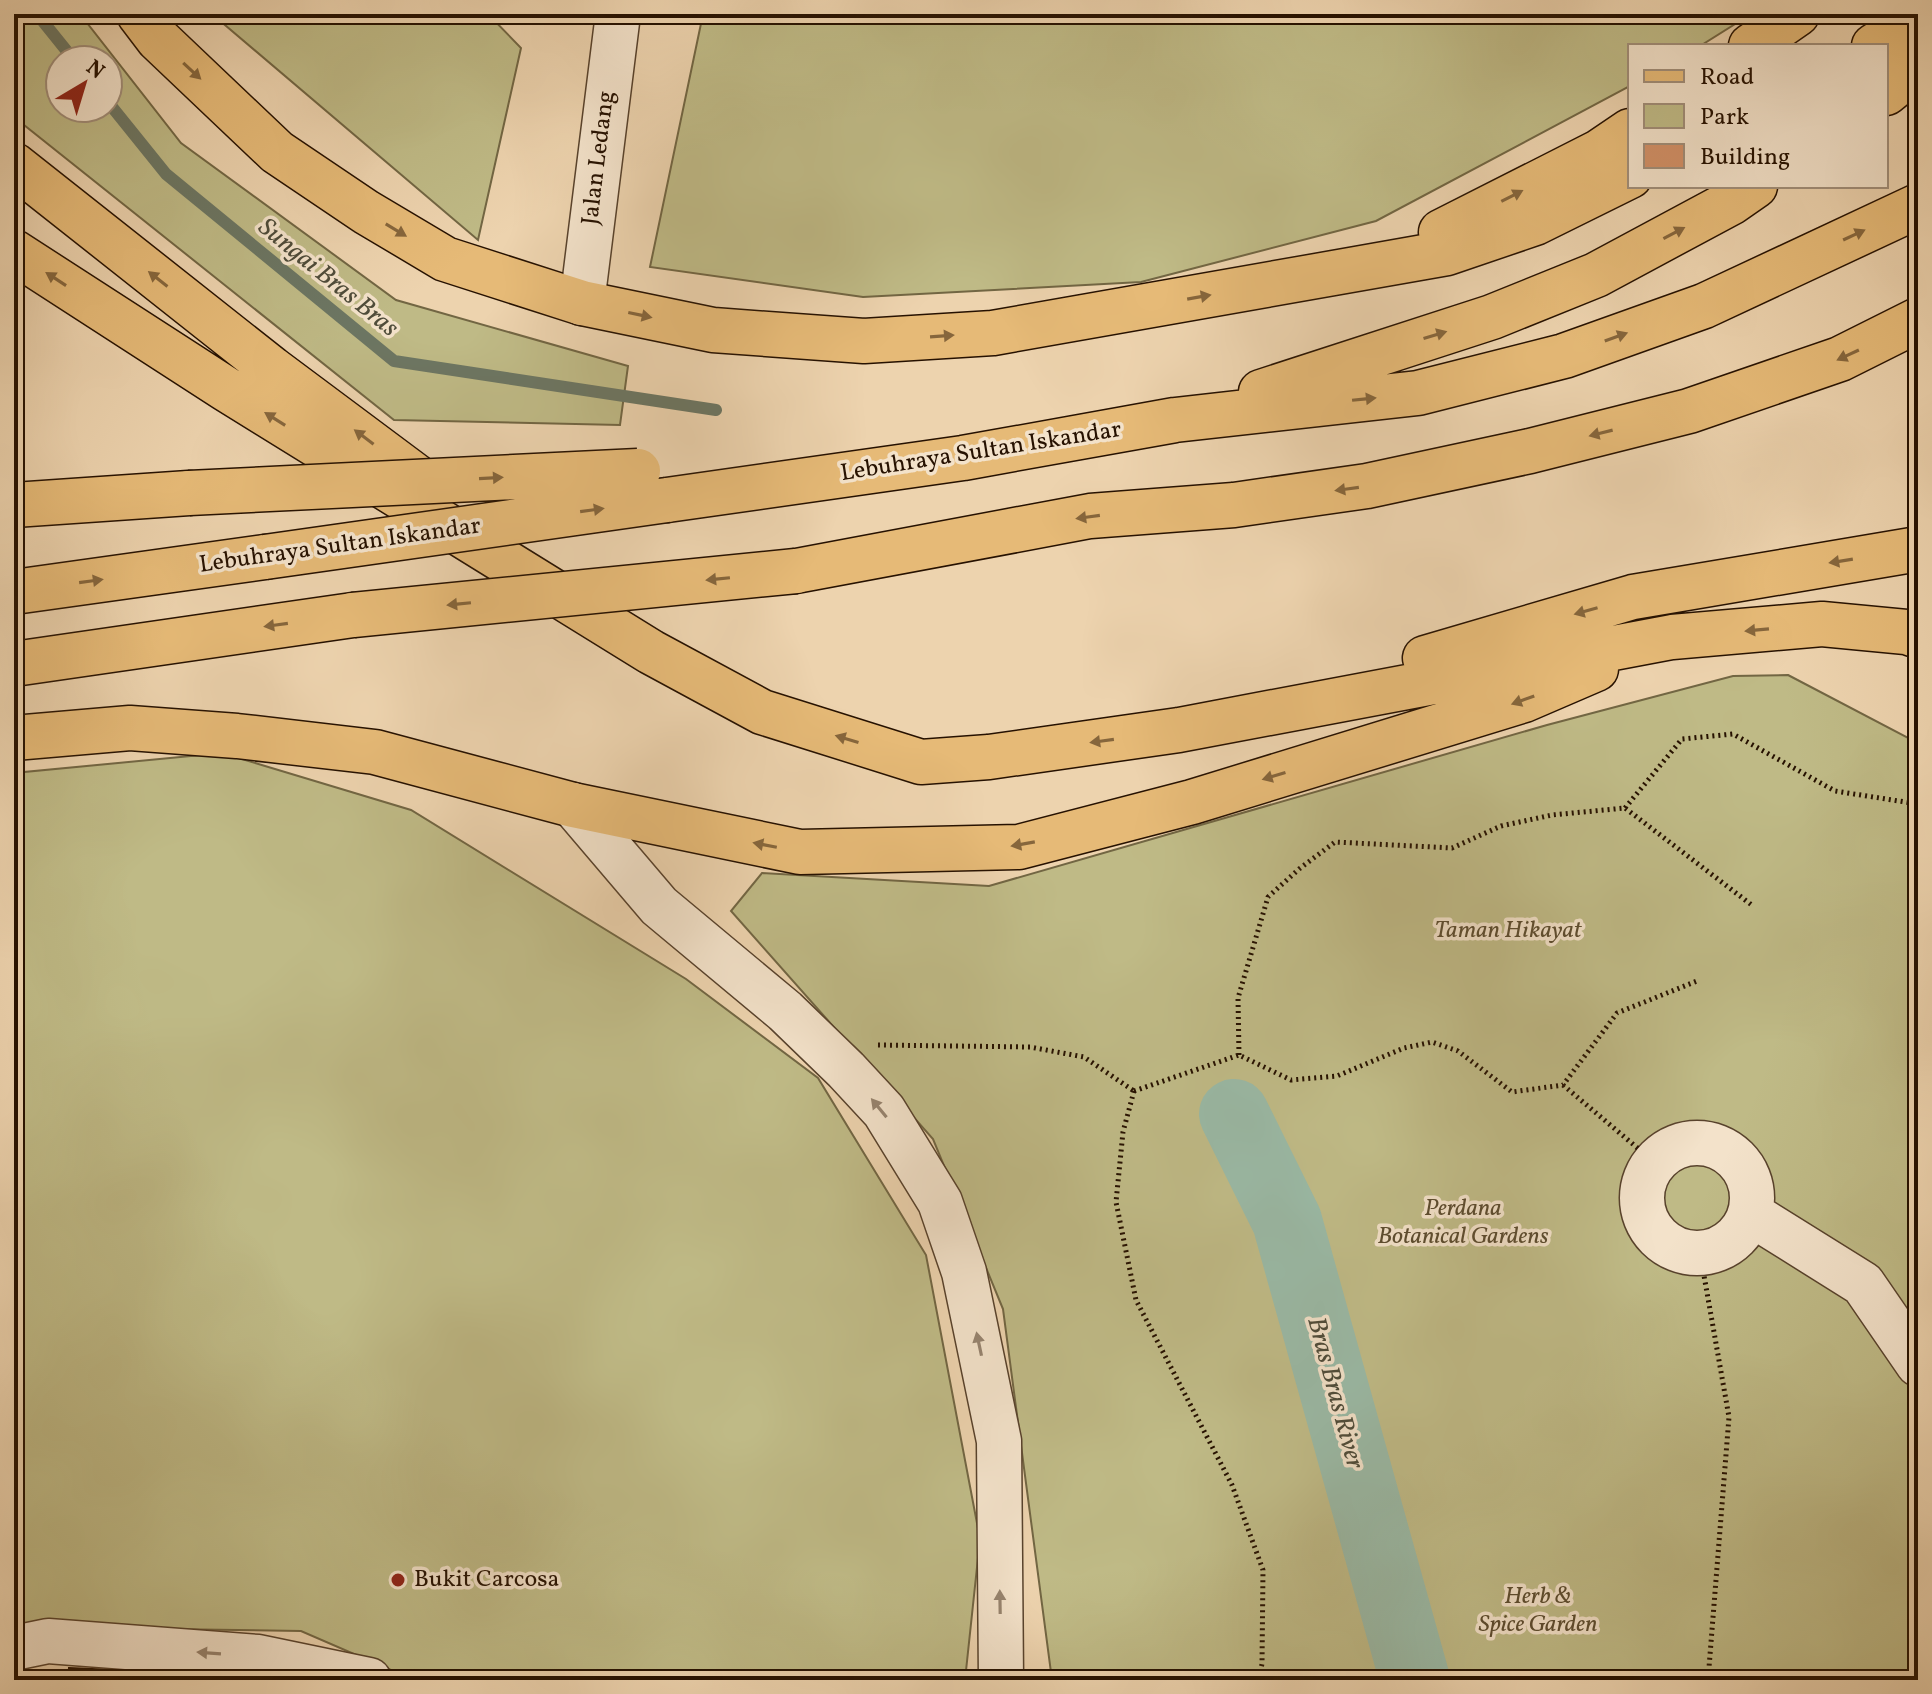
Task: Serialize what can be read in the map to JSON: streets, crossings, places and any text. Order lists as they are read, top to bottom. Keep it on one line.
{"streets":{"main road":["Lebuhraya Sultan Iskandar"],"street":["Jalan Ledang"]},"water":["Sungai Bras Bras","Bras Bras River"],"parks":["Taman Hikayat","Perdana Botanical Gardens","Herb & Spice Garden"],"places":["Bukit Carcosa"],"legend":["Road","Park","Building"],"north":"top right"}
